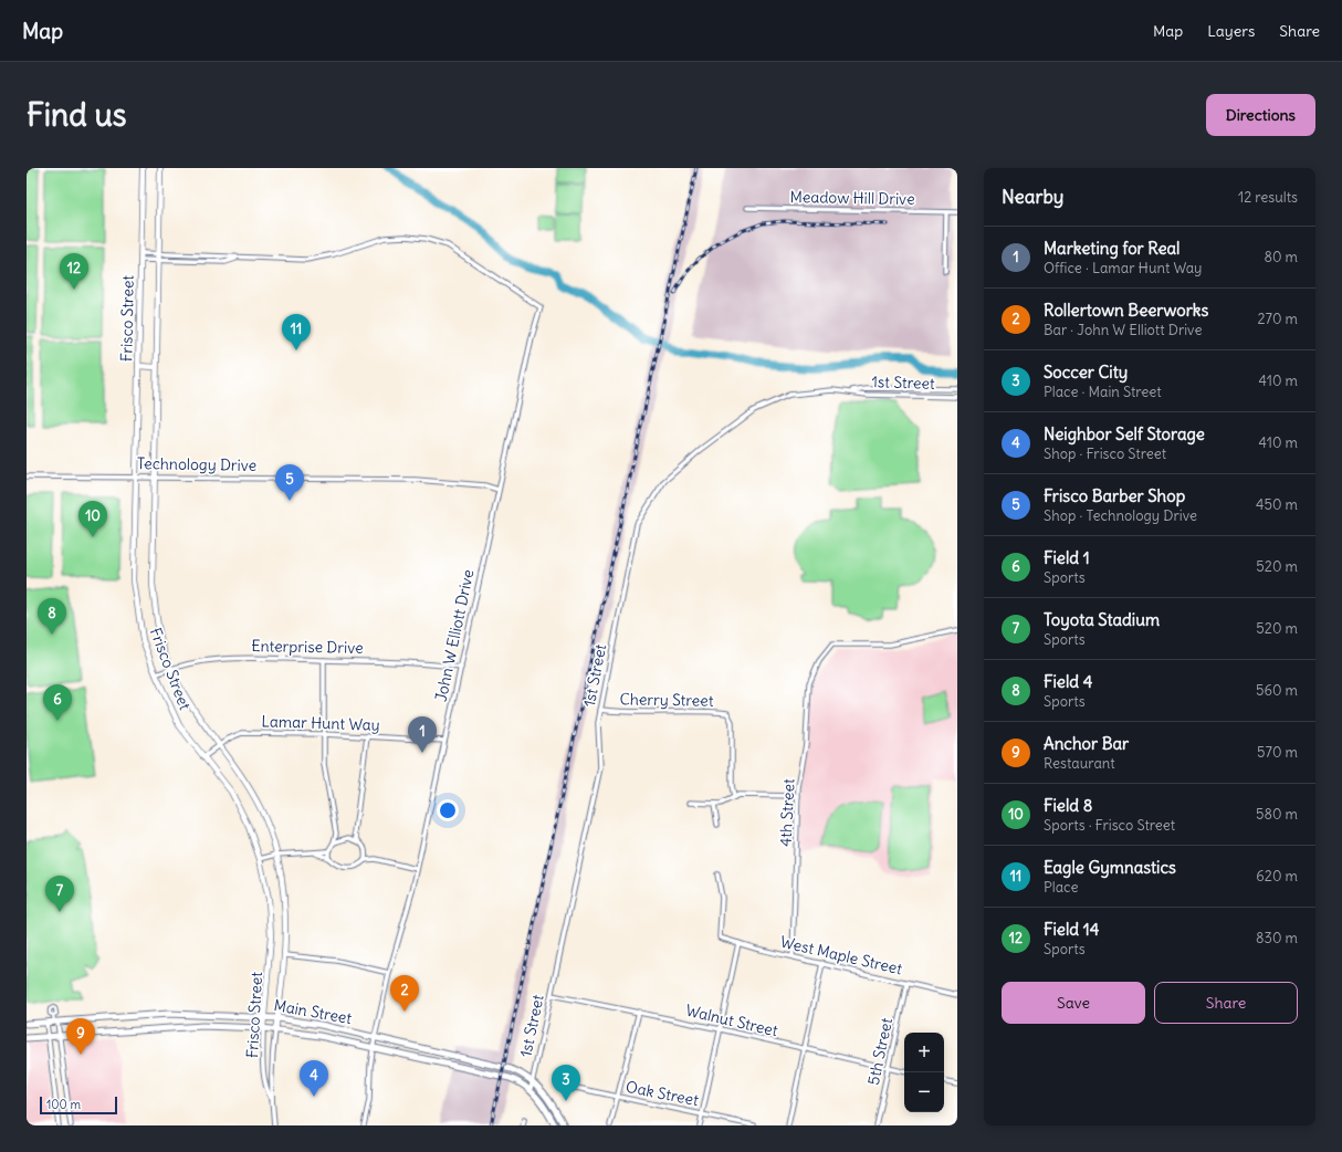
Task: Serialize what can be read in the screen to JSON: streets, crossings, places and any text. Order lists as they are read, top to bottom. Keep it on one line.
{"streets":{"main road":["Main Street"],"street":["Meadow Hill Drive","Frisco Street","1st Street","Technology Drive","John W Elliott Drive","Enterprise Drive","Cherry Street","Lamar Hunt Way","4th Street","West Maple Street","Walnut Street","5th Street","Oak Street"]},"crossings":[["Frisco Street","Technology Drive"],["Frisco Street","Enterprise Drive"],["Frisco Street","Lamar Hunt Way"],["Frisco Street","Main Street"],["1st Street","Cherry Street"],["1st Street","Main Street"],["1st Street","Walnut Street"],["Technology Drive","John W Elliott Drive"],["John W Elliott Drive","Enterprise Drive"],["John W Elliott Drive","Lamar Hunt Way"],["John W Elliott Drive","Main Street"],["4th Street","West Maple Street"],["West Maple Street","5th Street"],["Walnut Street","5th Street"]],"scale_bar":"100 m","page":{"header":"Map","nav":["Map","Layers","Share"],"buttons":["Directions",["Save","Share"]],"title":"Find us","heading":["Nearby","12 results"],"list":[{"mark":"1","name":"Marketing for Real","note":"Office · Lamar Hunt Way","value":"80 m"},{"mark":"2","name":"Rollertown Beerworks","note":"Bar · John W Elliott Drive","value":"270 m"},{"mark":"3","name":"Soccer City","note":"Place · Main Street","value":"410 m"},{"mark":"4","name":"Neighbor Self Storage","note":"Shop · Frisco Street","value":"410 m"},{"mark":"5","name":"Frisco Barber Shop","note":"Shop · Technology Drive","value":"450 m"},{"mark":"6","name":"Field 1","note":"Sports","value":"520 m"},{"mark":"7","name":"Toyota Stadium","note":"Sports","value":"520 m"},{"mark":"8","name":"Field 4","note":"Sports","value":"560 m"},{"mark":"9","name":"Anchor Bar","note":"Restaurant","value":"570 m"},{"mark":"10","name":"Field 8","note":"Sports · Frisco Street","value":"580 m"},{"mark":"11","name":"Eagle Gymnastics","note":"Place","value":"620 m"},{"mark":"12","name":"Field 14","note":"Sports","value":"830 m"}],"pins":["12","11","5","10","8","6","1","7","2","9","4","3"],"map_buttons":["+","−"],"scale":"100 m"}}
